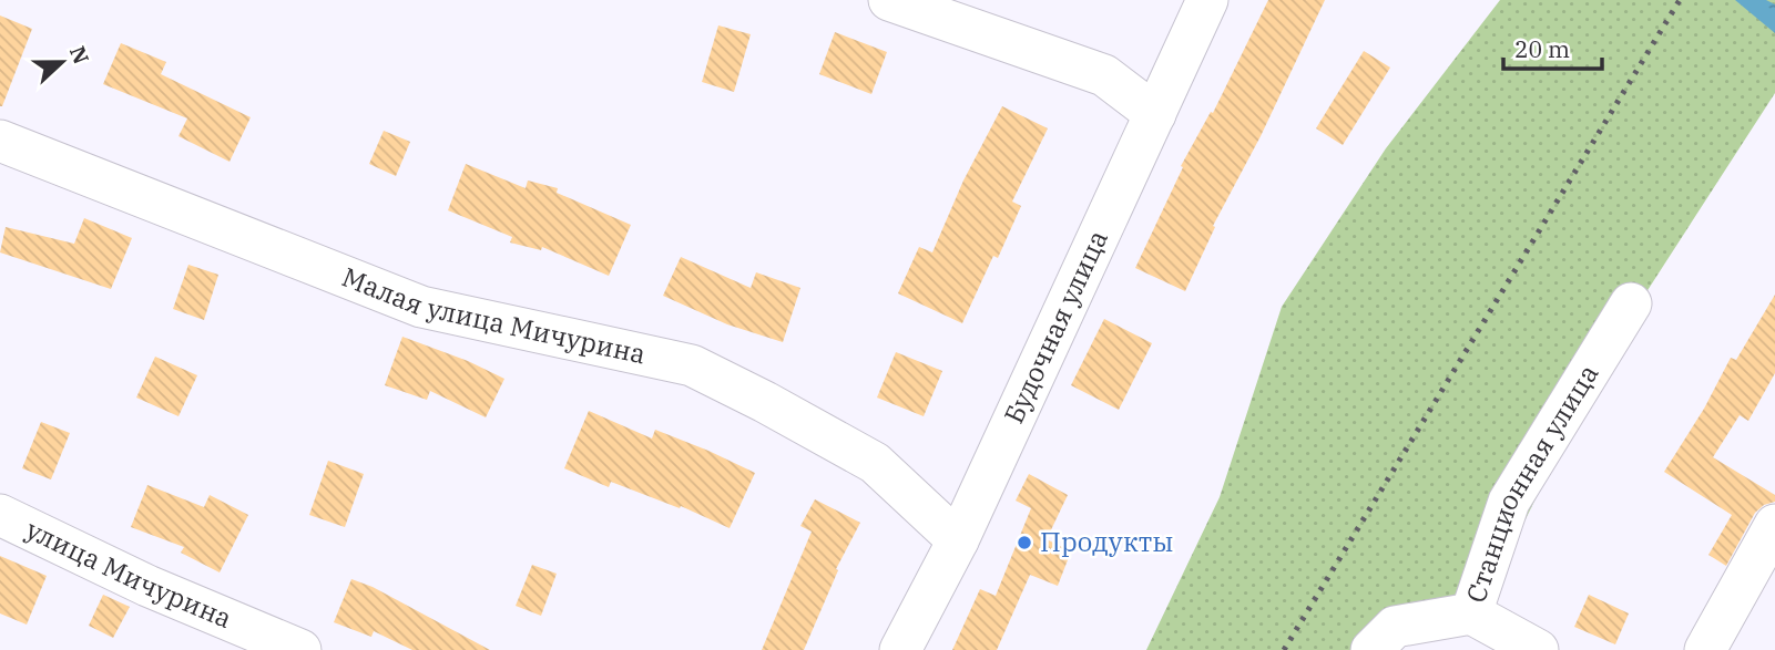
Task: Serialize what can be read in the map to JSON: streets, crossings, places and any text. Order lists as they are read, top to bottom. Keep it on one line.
{"streets":{"street":["Малая улица Мичурина","Будочная улица","Станционная улица","улица Мичурина"]},"crossings":[["Малая улица Мичурина","Будочная улица"]],"places":["Продукты"],"scale_bar":"20 m","north":"right"}
